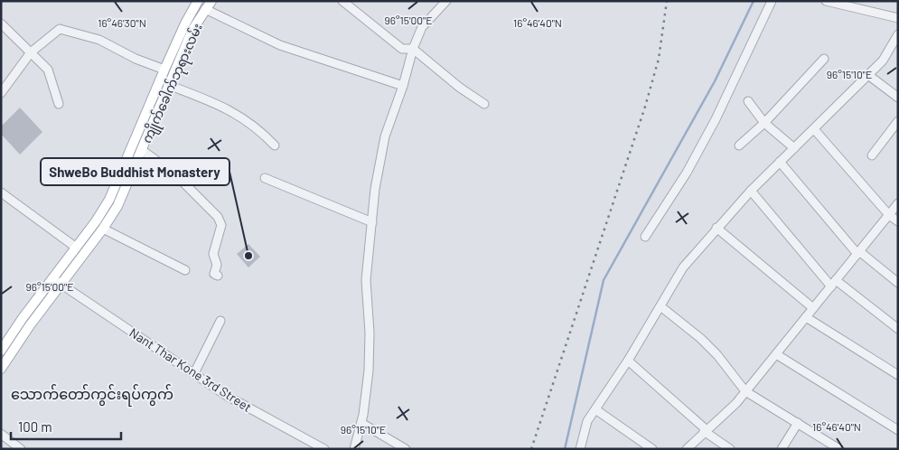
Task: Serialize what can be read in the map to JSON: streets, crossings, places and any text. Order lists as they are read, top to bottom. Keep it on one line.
{"streets":{"main road":["ကျိုက်ခေါက်ဘုရားလမ်း"],"street":["Nant Thar Kone 3rd Street"]},"crossings":[["ကျိုက်ခေါက်ဘုရားလမ်း","Nant Thar Kone 3rd Street"]],"districts":["သောက်တော်ကွင်းရပ်ကွက်"],"places":["ShweBo Buddhist Monastery"],"scale_bar":"100 m","coordinates":["96°15'00\"E","16°46'30\"N","16°46'40\"N","96°15'10\"E"]}
